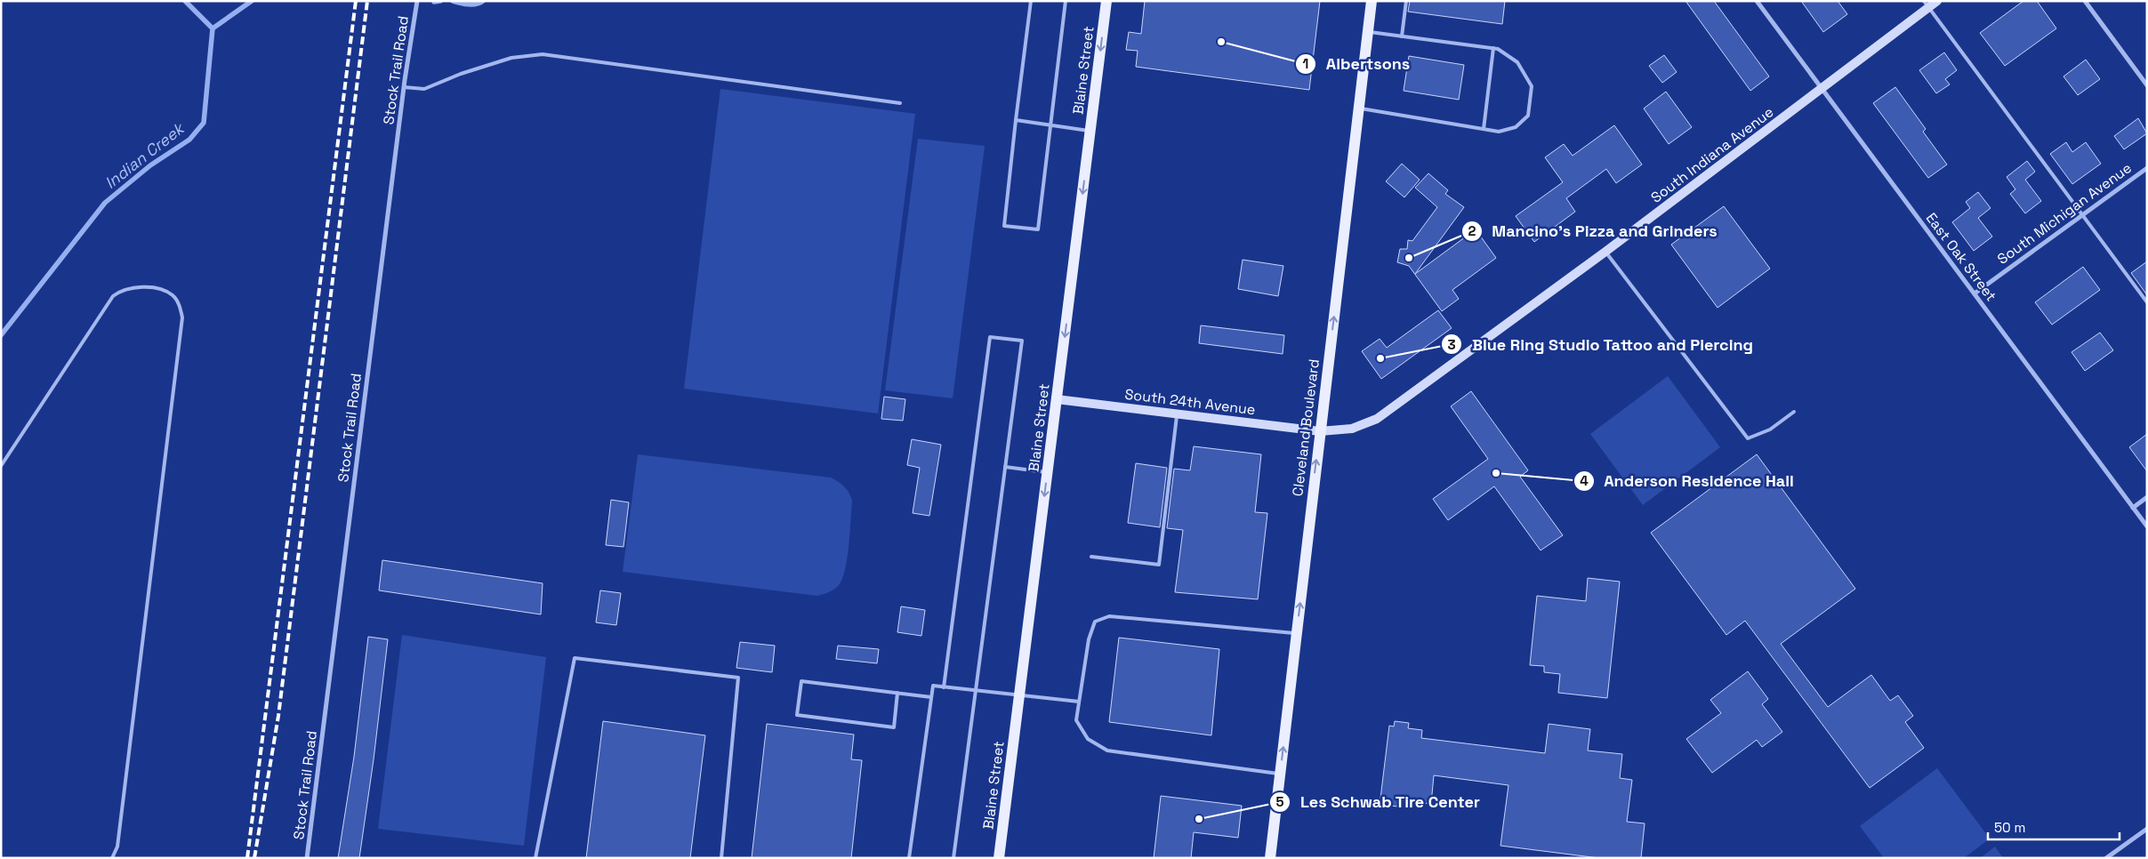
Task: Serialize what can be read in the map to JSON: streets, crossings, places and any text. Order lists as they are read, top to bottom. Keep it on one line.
{"streets":{"main road":["Blaine Street","South Indiana Avenue","South 24th Avenue","Cleveland Boulevard"],"street":["Stock Trail Road","South Michigan Avenue","East Oak Street"]},"crossings":[["Blaine Street","South 24th Avenue"],["South Indiana Avenue","East Oak Street"],["South Indiana Avenue","South 24th Avenue"],["South Indiana Avenue","Cleveland Boulevard"],["South Michigan Avenue","East Oak Street"],["South 24th Avenue","Cleveland Boulevard"]],"one_way":["Blaine Street","Cleveland Boulevard"],"water":["Indian Creek"],"places":["Albertsons","Mancino's Pizza and Grinders","Blue Ring Studio Tattoo and Piercing","Anderson Residence Hall","Les Schwab Tire Center"],"scale_bar":"50 m"}
